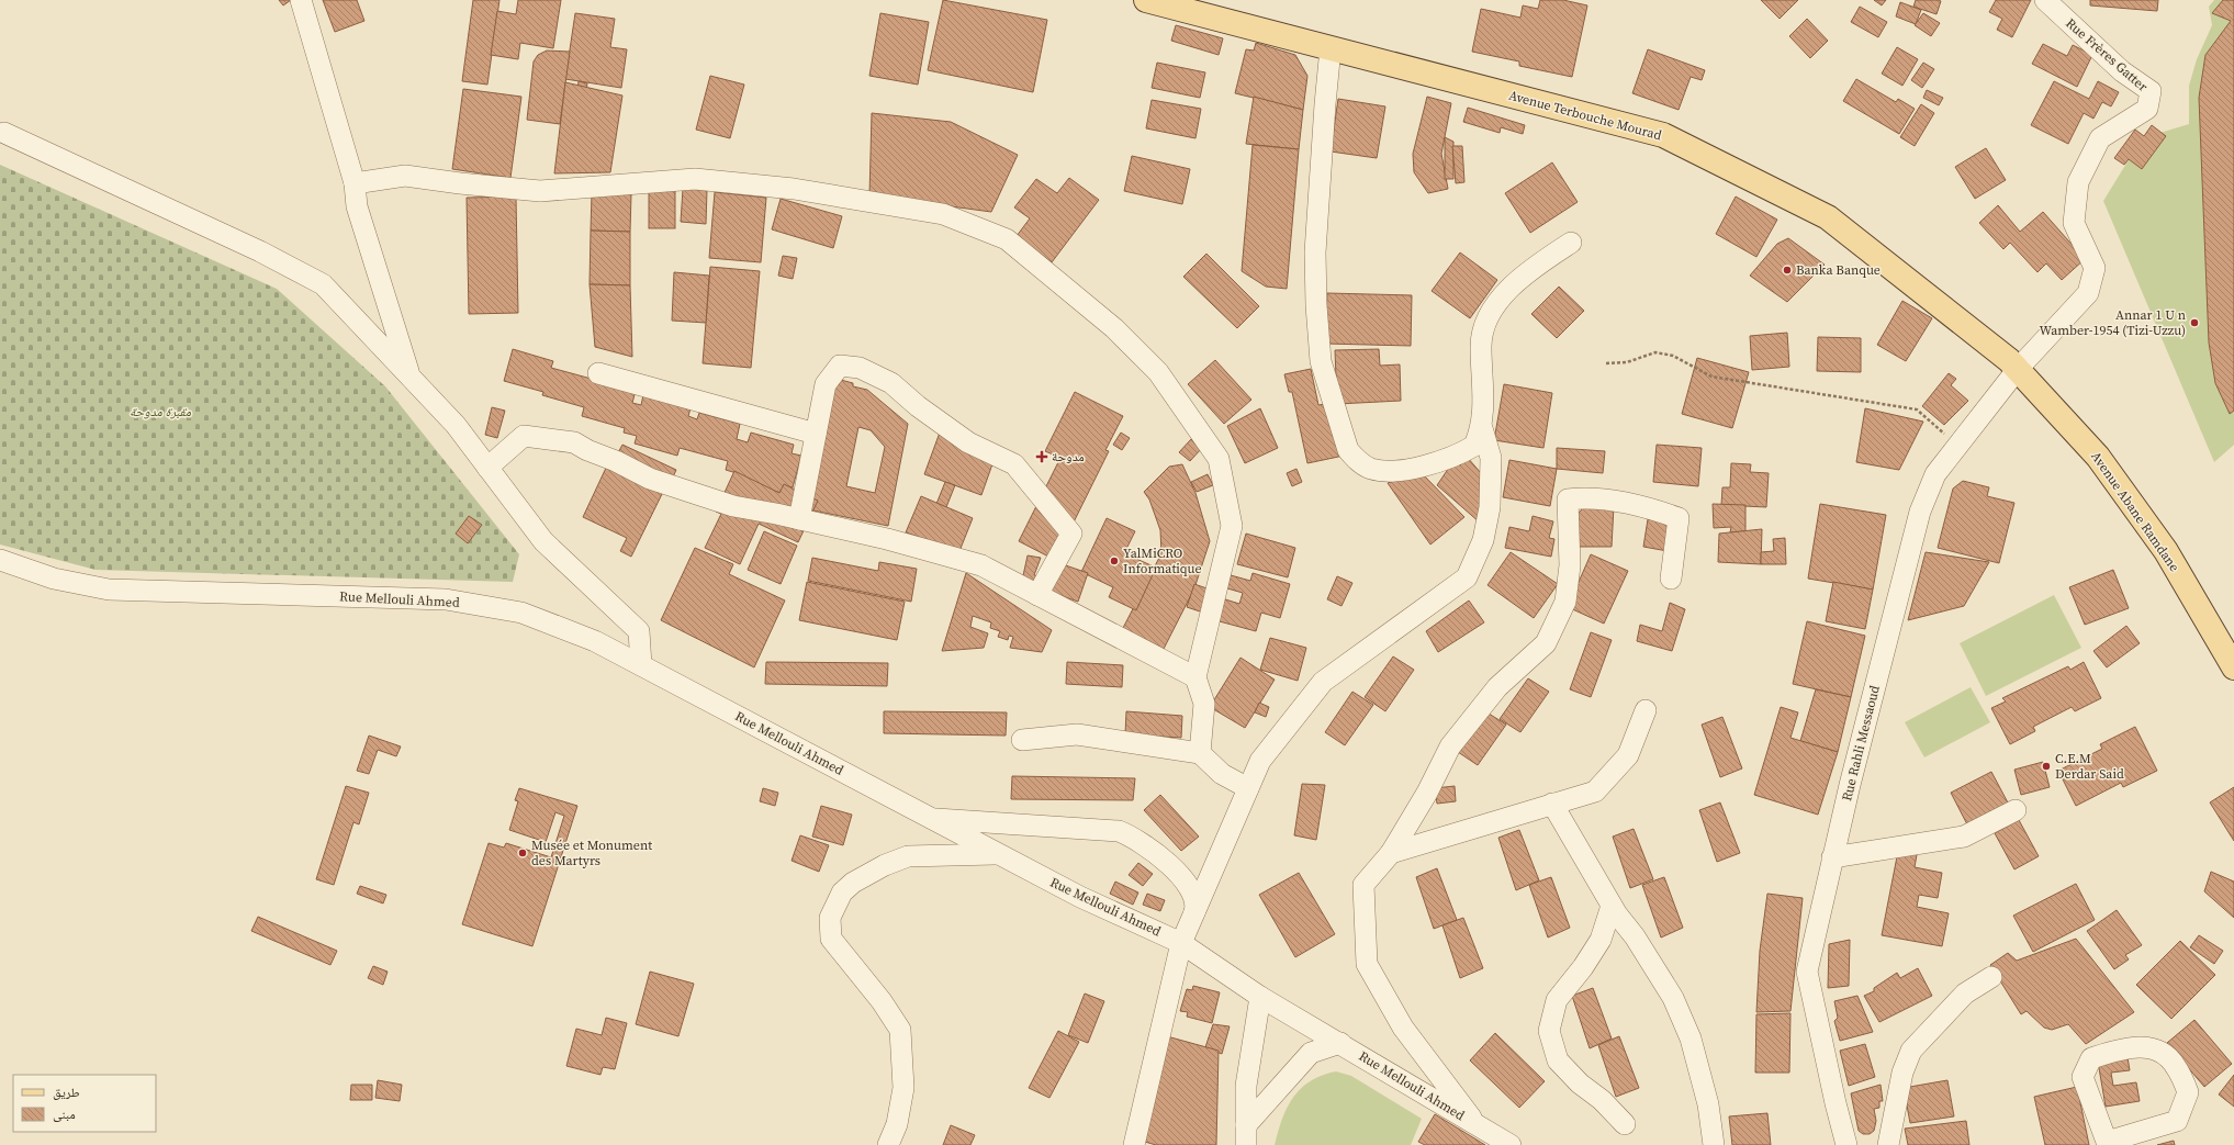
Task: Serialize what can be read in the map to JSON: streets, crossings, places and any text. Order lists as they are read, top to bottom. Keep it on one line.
{"streets":{"main road":["Avenue Terbouche Mourad","Avenue Abane Ramdane"],"street":["Rue Frères Gatter","Rue Mellouli Ahmed","Rue Rahli Messaoud"]},"crossings":[["Rue Frères Gatter","Avenue Terbouche Mourad"],["Rue Frères Gatter","Avenue Abane Ramdane"],["Rue Frères Gatter","Rue Rahli Messaoud"],["Avenue Terbouche Mourad","Avenue Abane Ramdane"],["Avenue Terbouche Mourad","Rue Rahli Messaoud"],["Avenue Abane Ramdane","Rue Rahli Messaoud"]],"parks":["مقبرة مدوحة"],"places":{"other":["Banka Banque","Annar 1 U n Wamber-1954 (Tizi-Uzzu)","YalMiCRO Informatique","C.E.M Derdar Said","Musée et Monument des Martyrs"],"health":["مدوحة"]},"legend":["طريق","مبنى"]}
